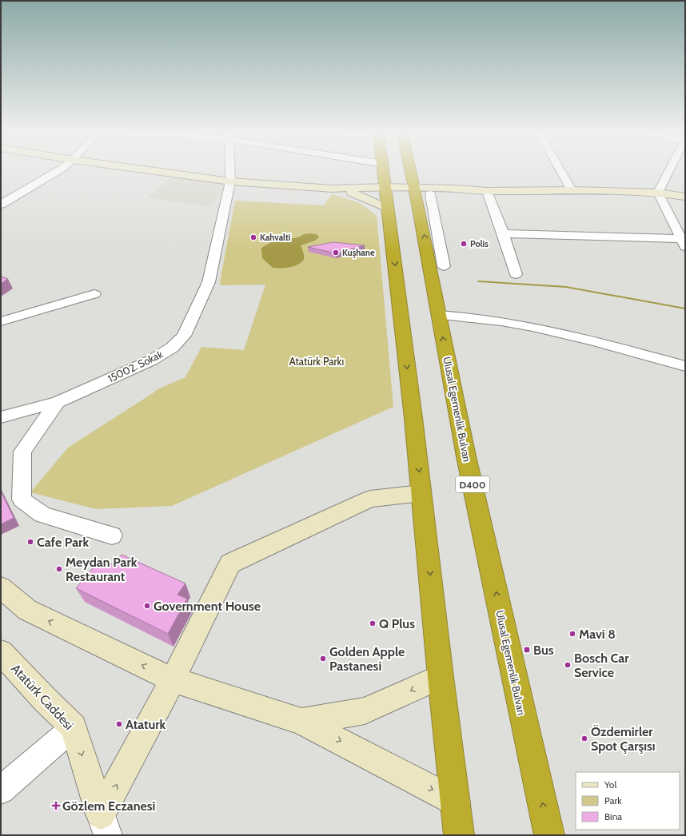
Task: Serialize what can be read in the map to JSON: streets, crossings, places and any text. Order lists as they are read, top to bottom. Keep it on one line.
{"streets":{"highway":["Ulusal Egemenlik Bulvarı","D400"],"street":["15002. Sokak","Atatürk Caddesi"]},"one_way":["Atatürk Caddesi"],"parks":["Atatürk Parkı"],"places":{"other":["Kahvalti","Polis","Kuşhane","Cafe Park","Meydan Park Restaurant","Government House","Q Plus","Mavi 8","Golden Apple Pastanesi","Bosch Car Service","Ataturk","Özdemirler Spot Çarşısı"],"transit":["Bus"],"health":["Gözlem Eczanesi"]},"legend":["Yol","Park","Bina"]}
